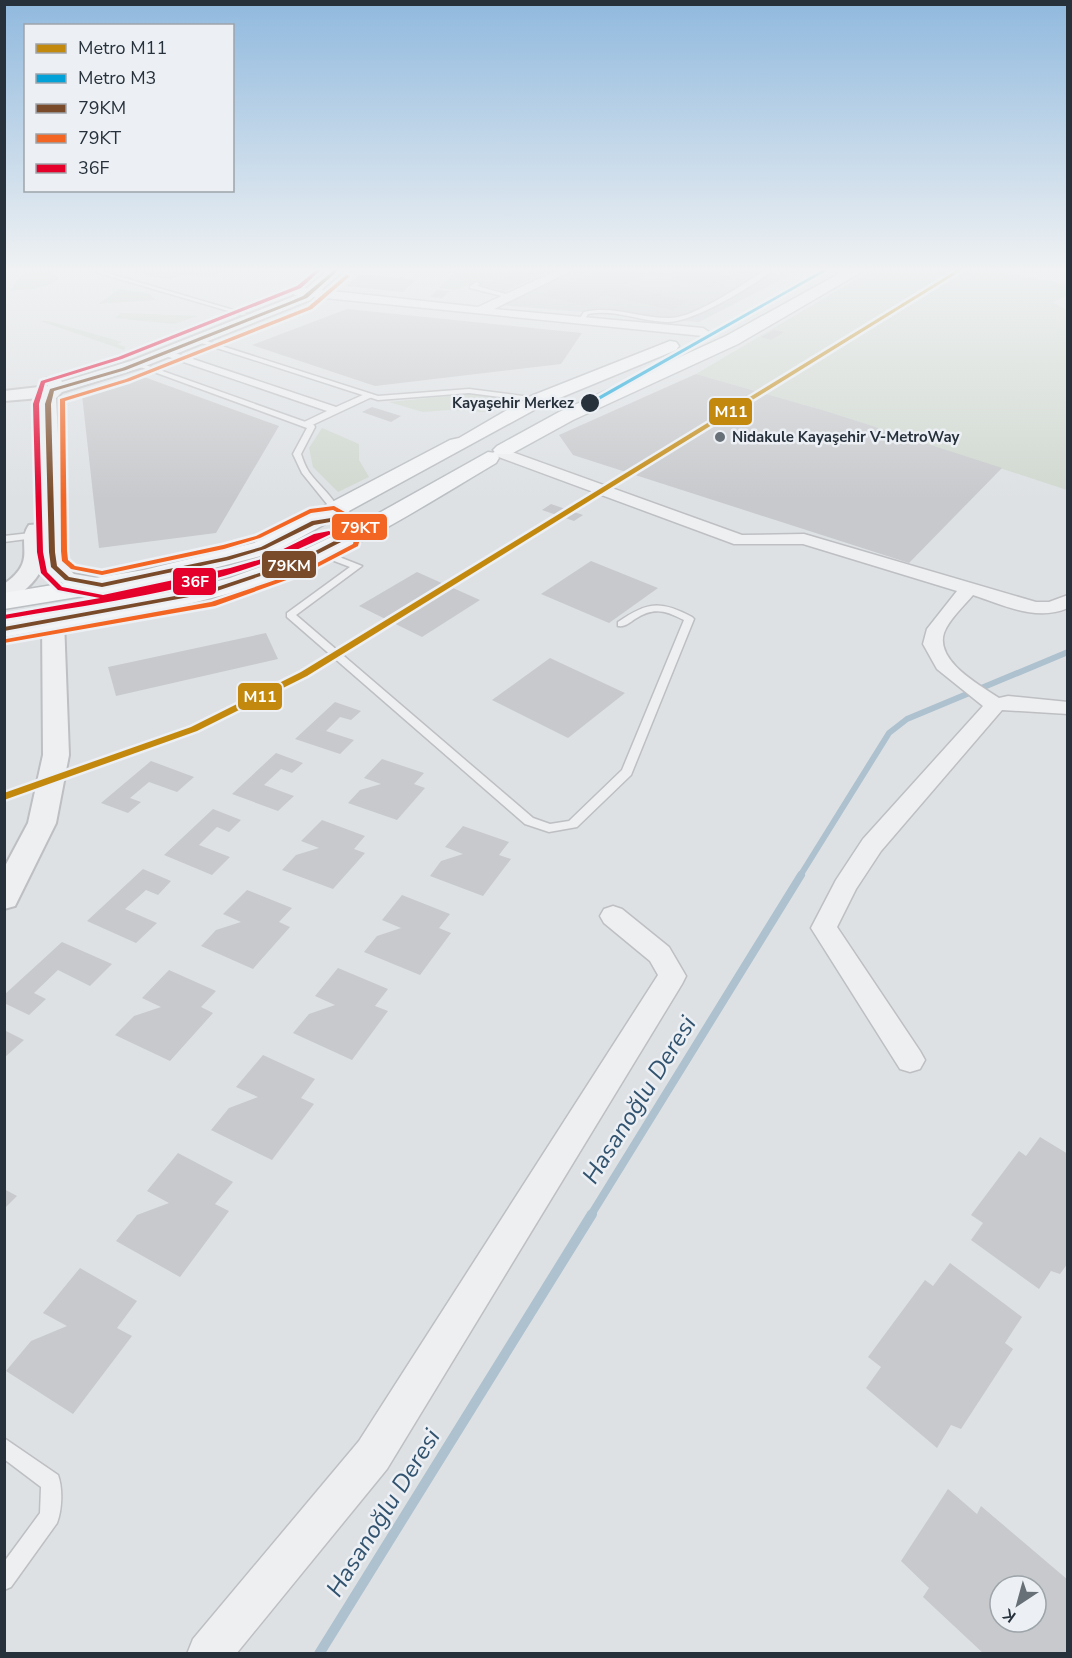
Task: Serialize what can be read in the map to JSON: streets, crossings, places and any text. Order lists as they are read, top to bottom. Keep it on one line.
{"water":["Hasanoğlu Deresi"],"places":["Kayaşehir Merkez","Nidakule Kayaşehir V-MetroWay"],"lines":["metro line M11","metro line M3","transit line 79KM","transit line 79KT","transit line 36F"],"legend":["Metro M11","Metro M3","79KM","79KT","36F"],"north":"bottom left"}
